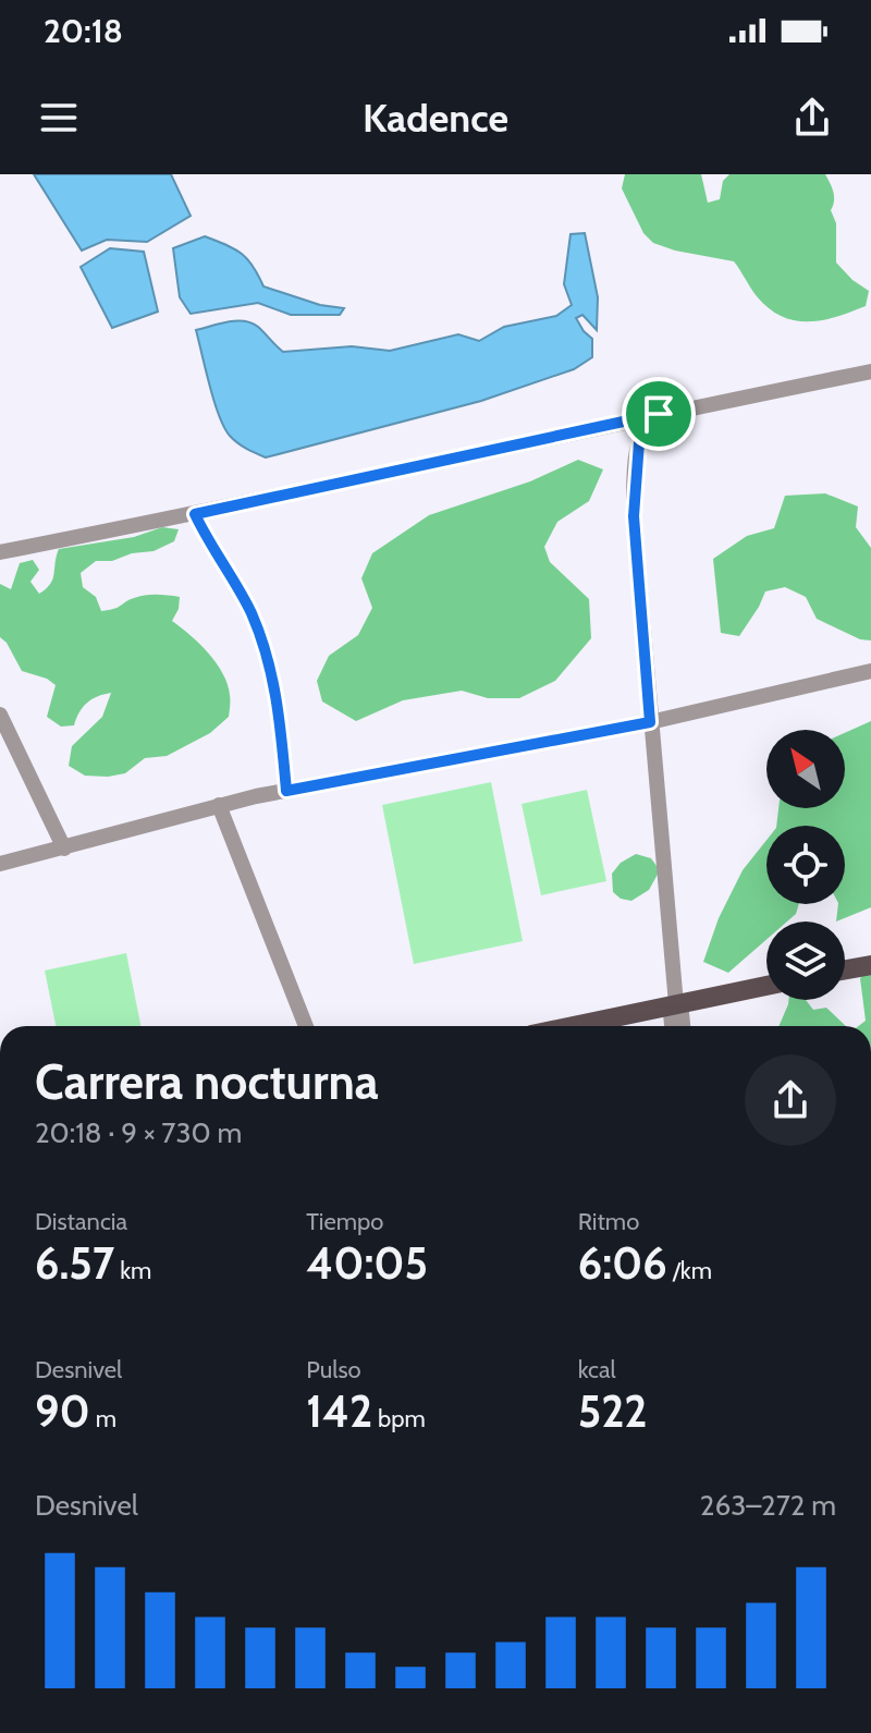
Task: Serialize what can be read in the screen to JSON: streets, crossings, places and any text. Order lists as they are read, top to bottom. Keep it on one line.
{"north":"top left","page":{"status":"20:18","header":"Kadence","heading":["Carrera nocturna","20:18 · 9 × 730 m"],"stats":[["Distancia","6.57 km"],["Tiempo","40:05"],["Ritmo","6:06 /km"],["Desnivel","90 m"],["Pulso","142 bpm"],["kcal","522"]],"chart":["Desnivel","263–272 m"]}}
